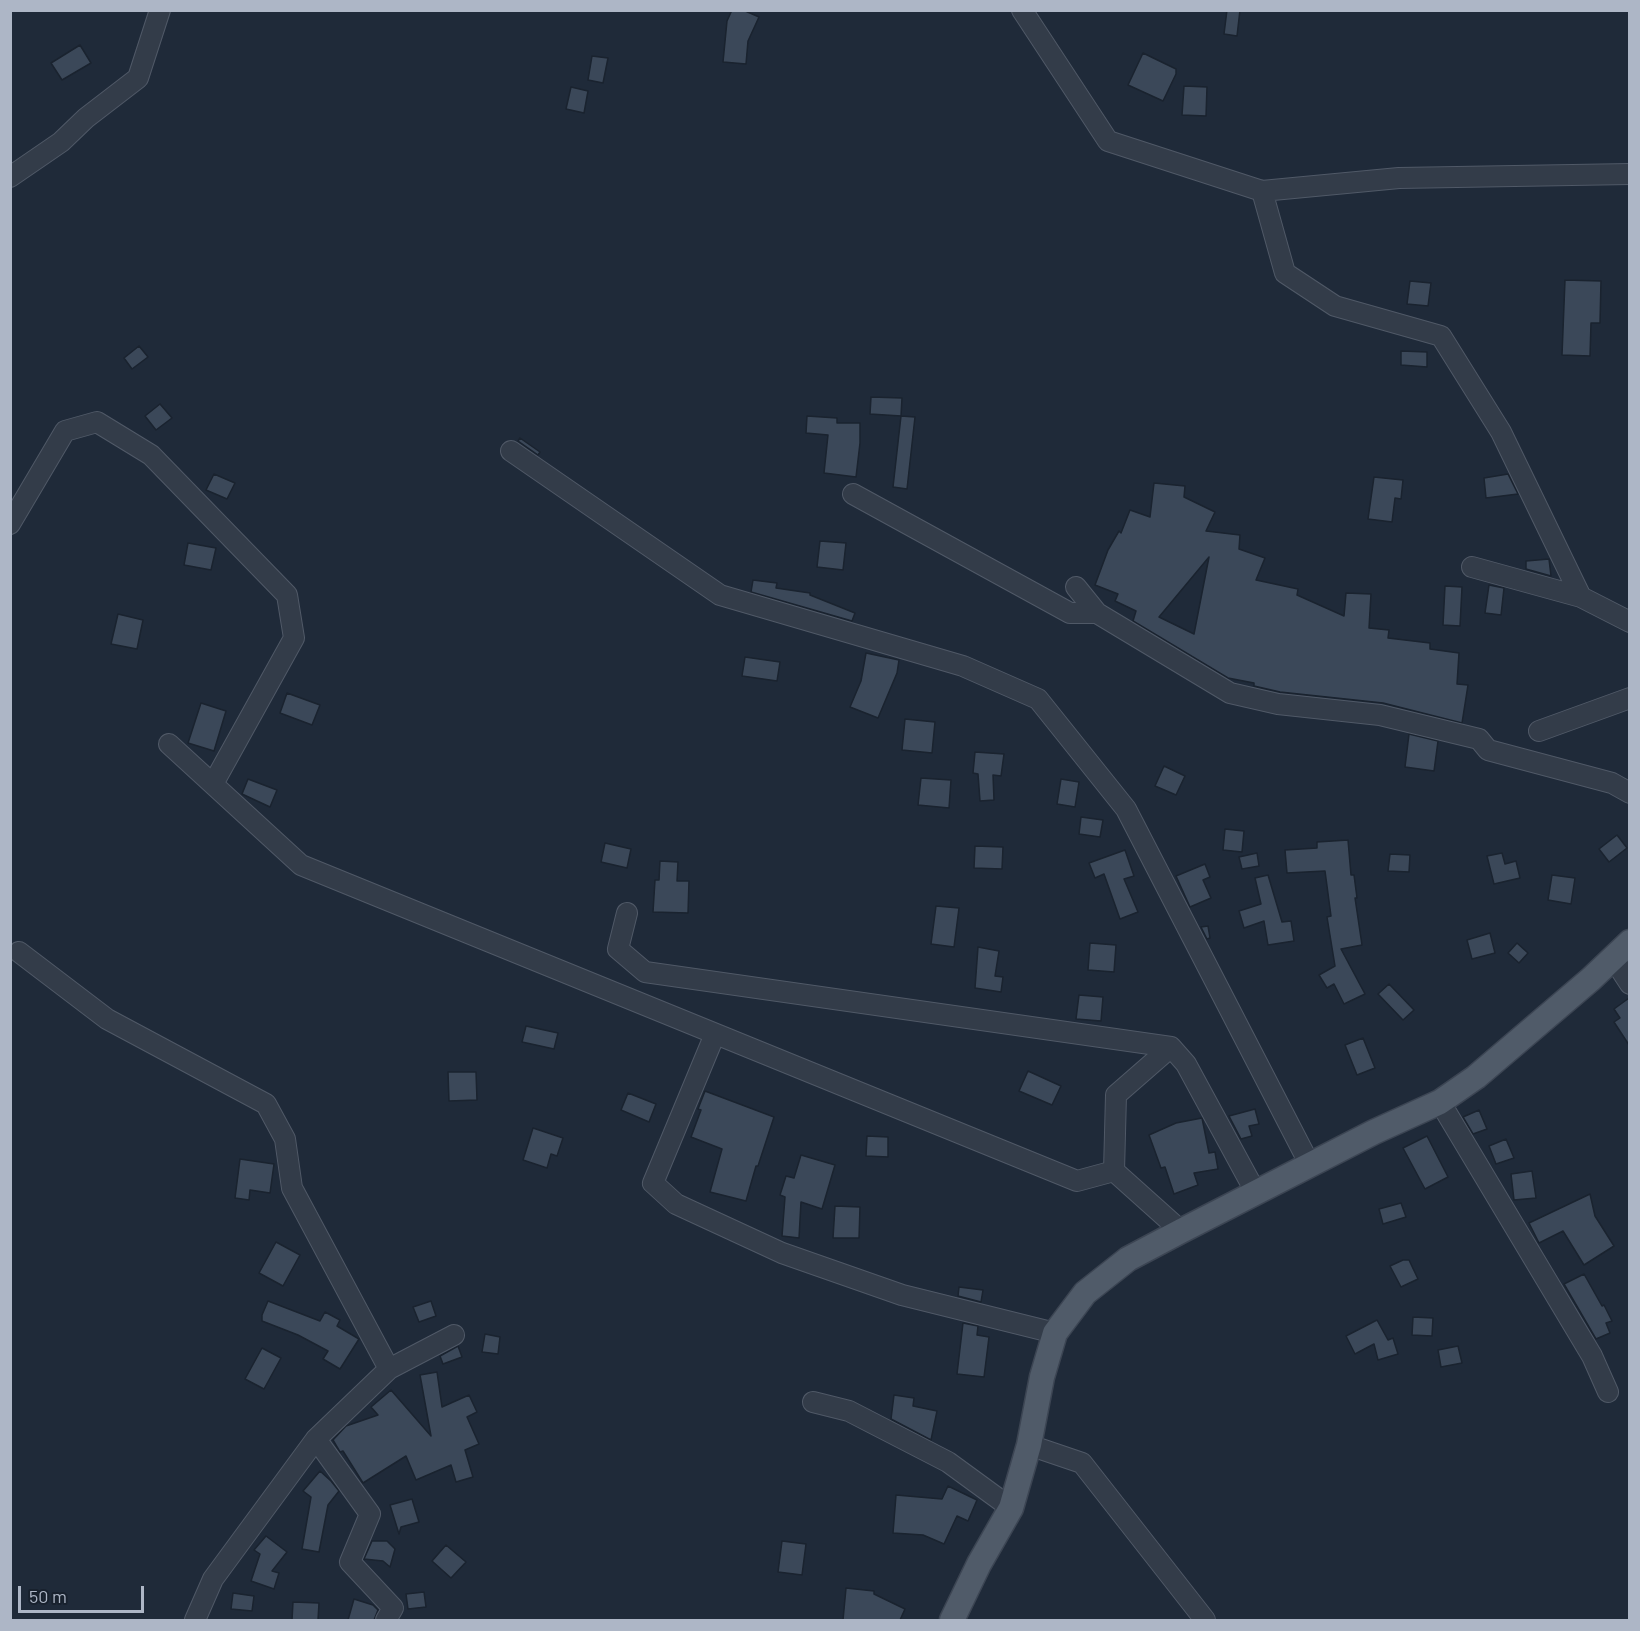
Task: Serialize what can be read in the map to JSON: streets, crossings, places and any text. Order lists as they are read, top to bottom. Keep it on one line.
{"scale_bar":"50 m"}
